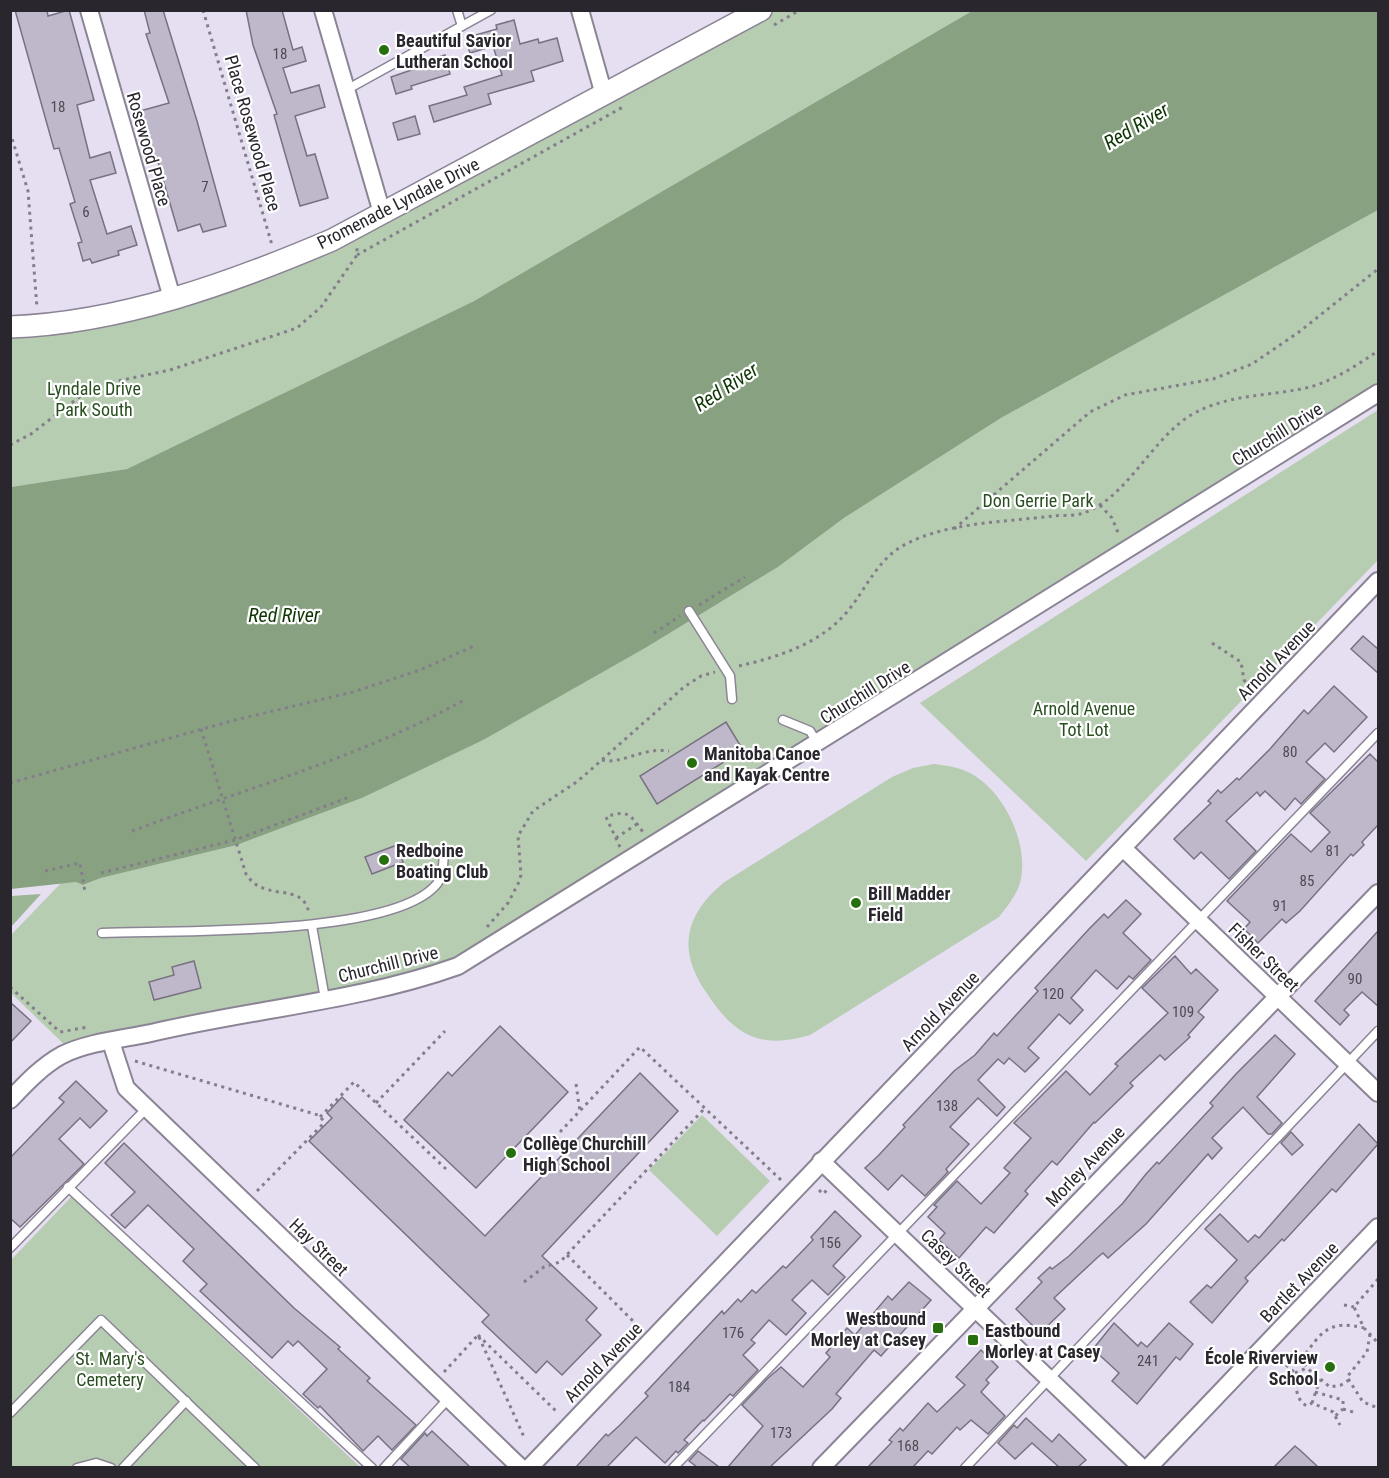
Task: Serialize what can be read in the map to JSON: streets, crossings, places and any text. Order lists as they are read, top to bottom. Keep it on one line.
{"streets":{"street":["Rosewood Place","Promenade Lyndale Drive","Churchill Drive","Arnold Avenue","Fisher Street","Morley Avenue","Hay Street","Casey Street","Bartlet Avenue"],"path":["Place Rosewood Place"]},"crossings":[["Place Rosewood Place","Promenade Lyndale Drive"],["Rosewood Place","Promenade Lyndale Drive"],["Churchill Drive","Hay Street"],["Arnold Avenue","Fisher Street"],["Arnold Avenue","Casey Street"],["Fisher Street","Morley Avenue"],["Morley Avenue","Casey Street"]],"water":["Red River"],"parks":["Lyndale Drive Park South","Don Gerrie Park","Arnold Avenue Tot Lot","St. Mary's Cemetery"],"places":{"other":["Beautiful Savior Lutheran School","Manitoba Canoe and Kayak Centre","Redboine Boating Club","Bill Madder Field","Collège Churchill High School","École Riverview School"],"transit":["Westbound Morley at Casey","Eastbound Morley at Casey"]},"house_numbers":["18","18","7","6","80","81","85","91","90","120","109","138","156","176","241","184","173","168"]}
